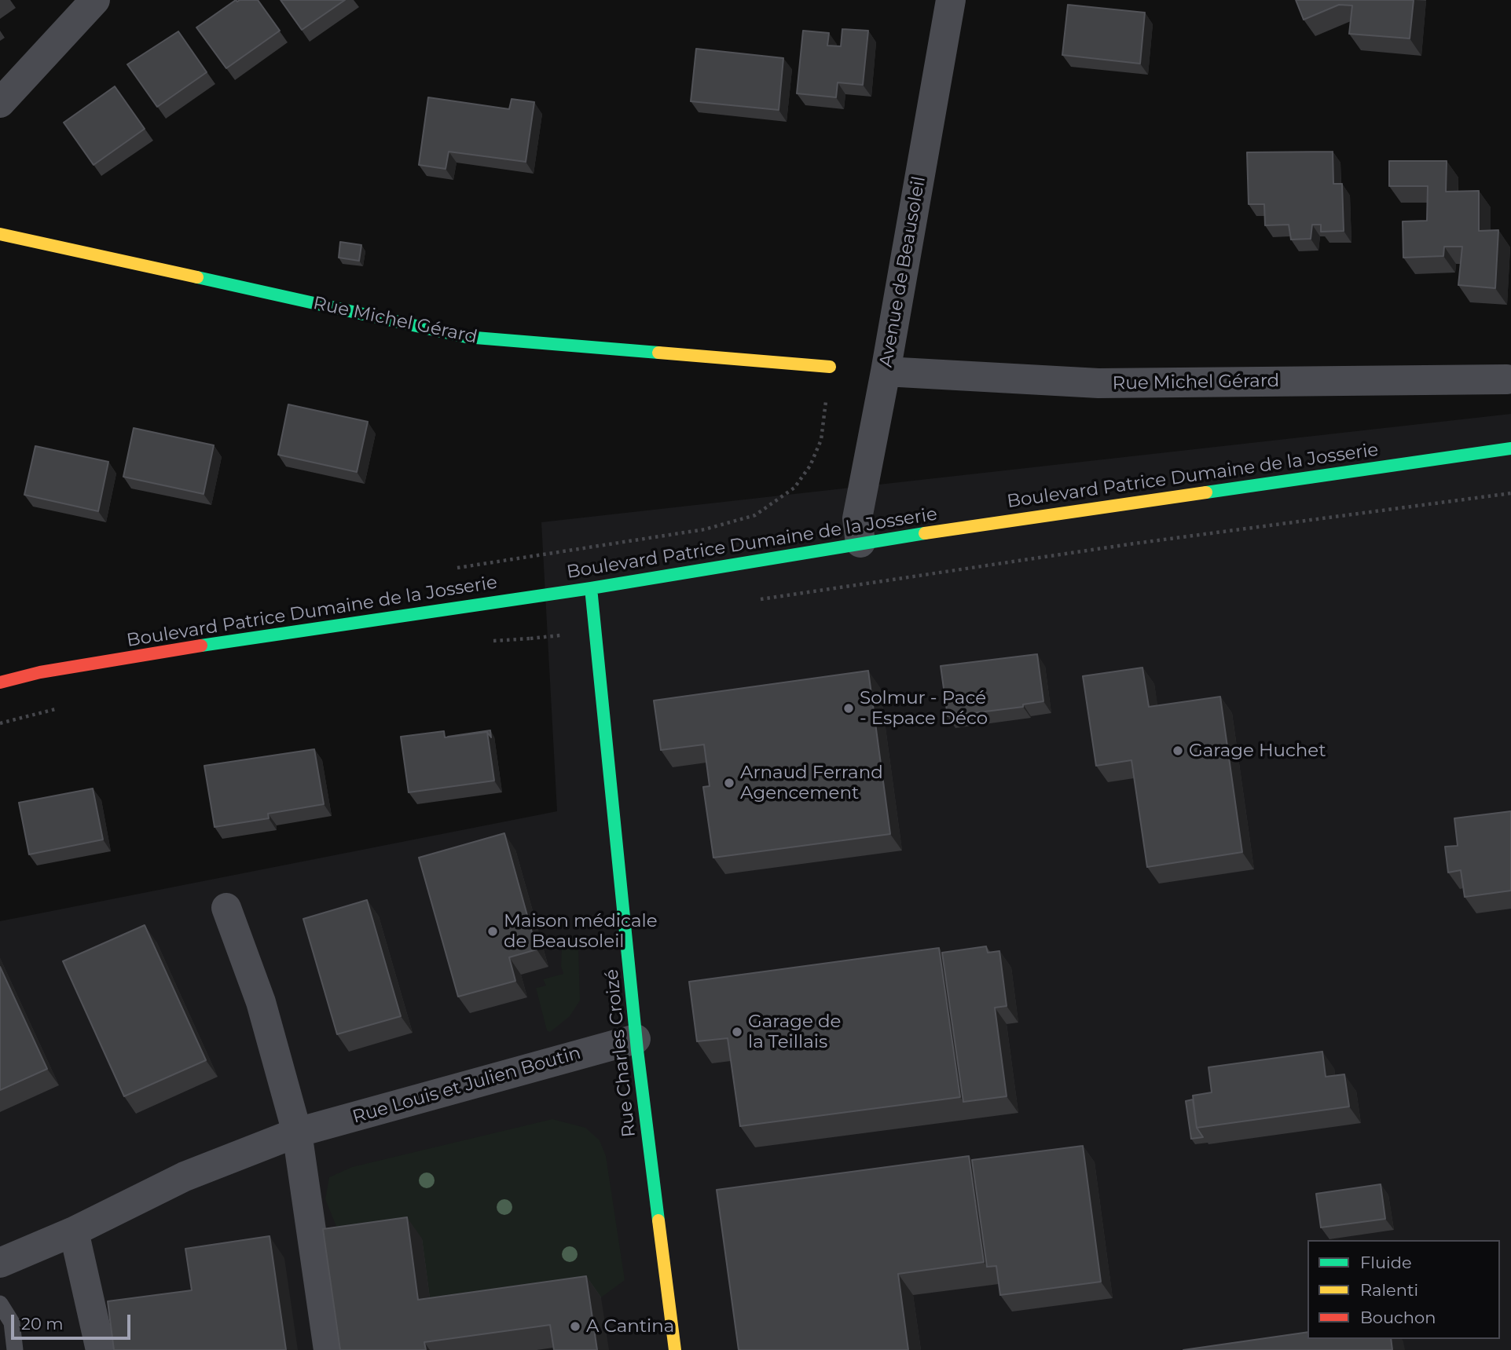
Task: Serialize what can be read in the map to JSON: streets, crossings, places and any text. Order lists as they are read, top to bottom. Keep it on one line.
{"streets":{"street":["Avenue de Beausoleil","Rue Michel Gérard","Boulevard Patrice Dumaine de la Josserie","Rue Charles Croizé","Rue Louis et Julien Boutin"]},"crossings":[["Avenue de Beausoleil","Rue Michel Gérard"],["Avenue de Beausoleil","Boulevard Patrice Dumaine de la Josserie"],["Boulevard Patrice Dumaine de la Josserie","Rue Charles Croizé"],["Rue Charles Croizé","Rue Louis et Julien Boutin"]],"places":["Solmur - Pacé - Espace Déco","Garage Huchet","Arnaud Ferrand Agencement","Maison médicale de Beausoleil","Garage de la Teillais","A Cantina"],"legend":["Fluide","Ralenti","Bouchon"],"scale_bar":"20 m"}
